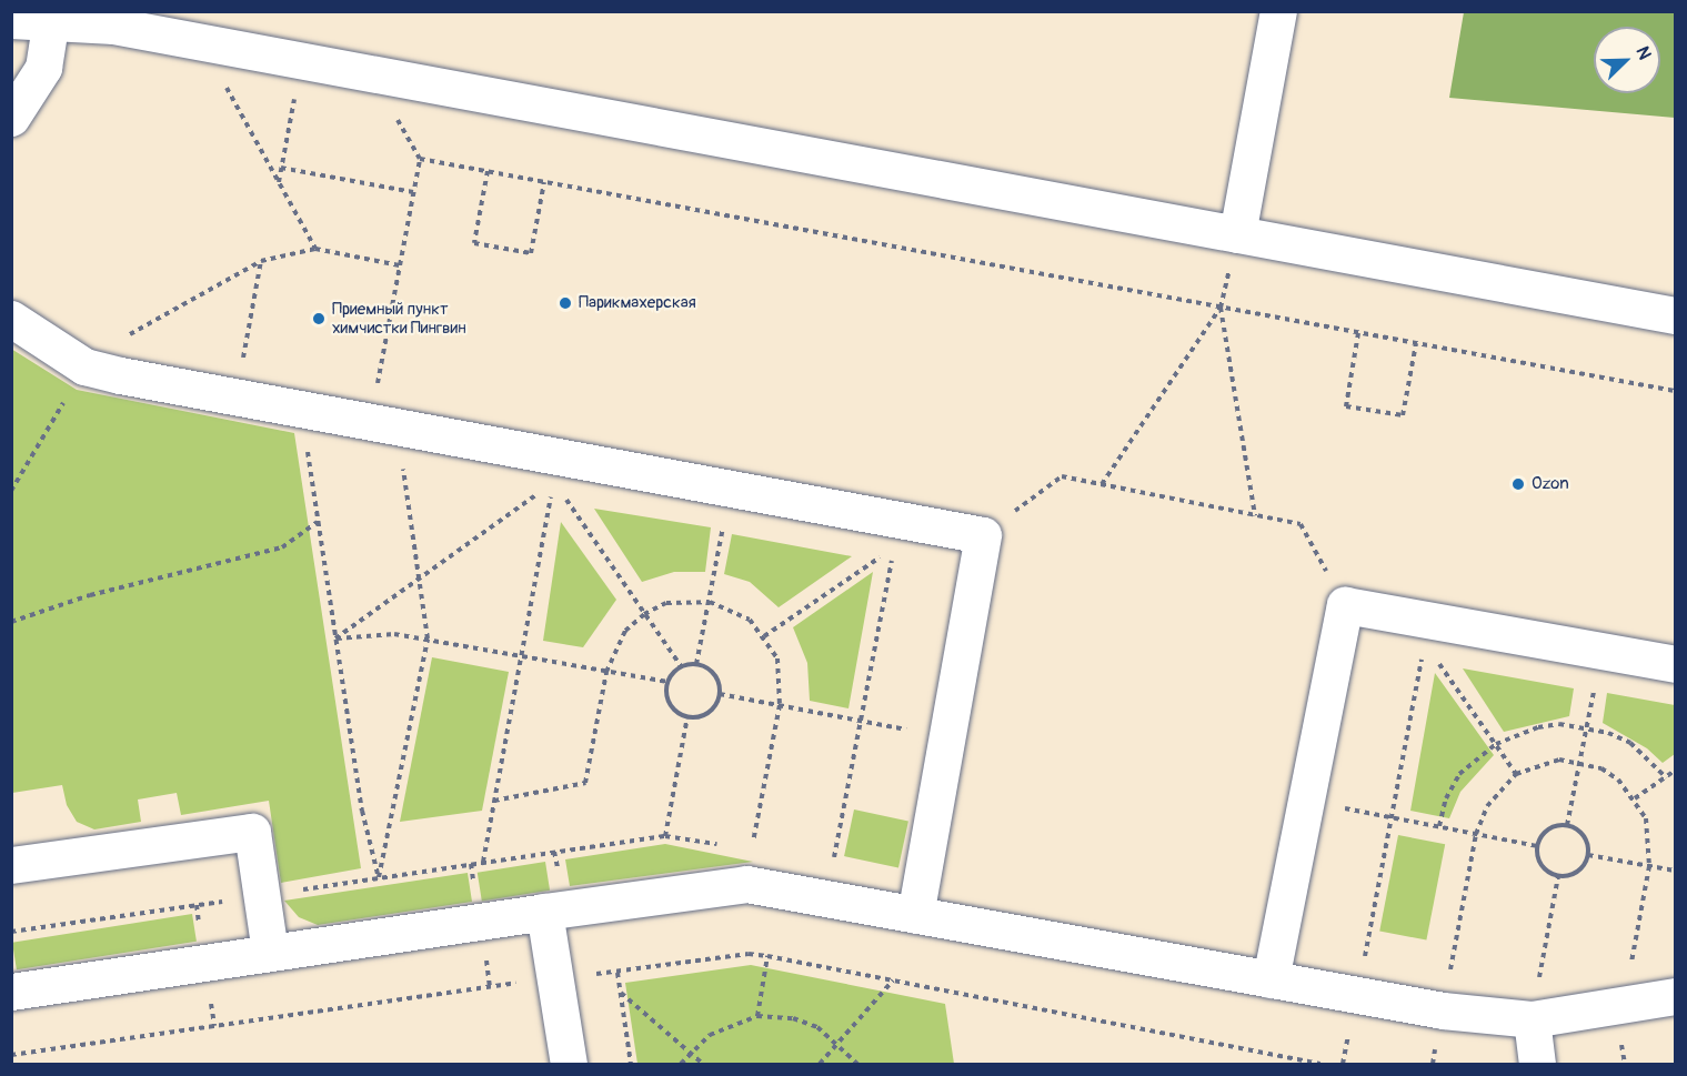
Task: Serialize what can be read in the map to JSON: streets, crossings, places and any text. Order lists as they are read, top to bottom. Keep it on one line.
{"places":["Парикмахерская","Приемный пункт химчистки Пингвин","Ozon"],"north":"top right"}
